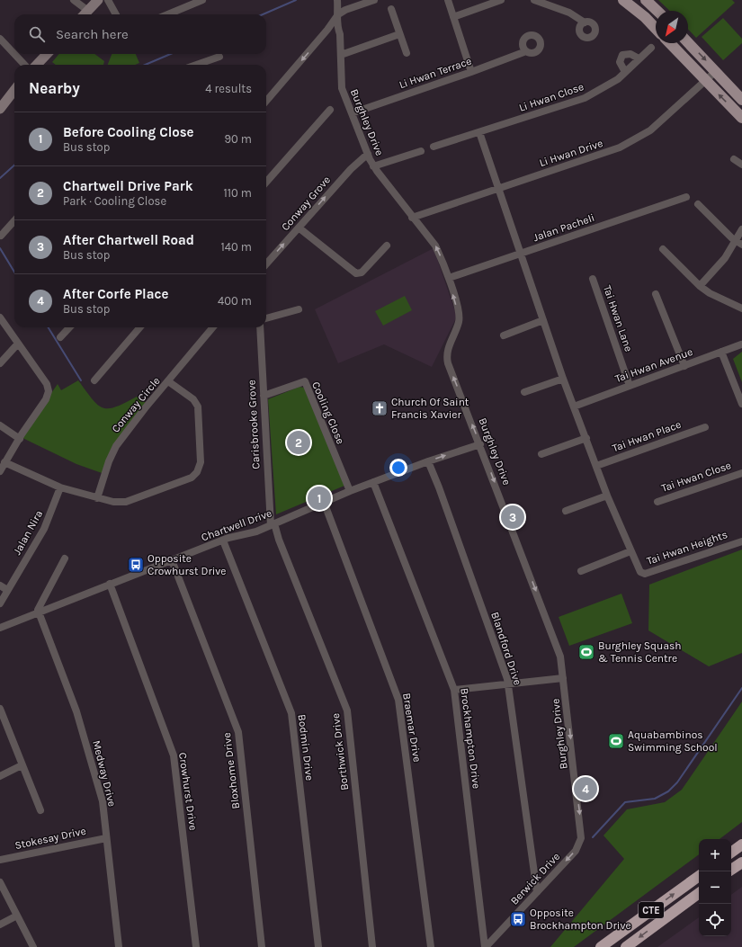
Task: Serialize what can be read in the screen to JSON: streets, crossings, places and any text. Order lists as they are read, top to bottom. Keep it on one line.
{"streets":{"highway":["CTE"],"street":["Li Hwan Terrace","Li Hwan Close","Burghley Drive","Li Hwan Drive","Conway Grove","Jalan Pacheli","Tai Hwan Lane","Tai Hwan Avenue","Conway Circle","Cooling Close","Carisbrooke Grove","Tai Hwan Place","Tai Hwan Close","Chartwell Drive","Jalan Nira","Tai Hwan Heights","Blandford Drive","Braemar Drive","Brockhampton Drive","Bodmin Drive","Borthwick Drive","Bloxhome Drive","Medway Drive","Crowhurst Drive","Stokesay Drive","Berwick Drive"]},"crossings":[["Li Hwan Terrace","Burghley Drive"],["Burghley Drive","Li Hwan Drive"],["Burghley Drive","Conway Grove"],["Burghley Drive","Jalan Pacheli"],["Burghley Drive","Chartwell Drive"],["Burghley Drive","Berwick Drive"],["Li Hwan Drive","Tai Hwan Heights"],["Jalan Pacheli","Tai Hwan Heights"],["Tai Hwan Lane","Tai Hwan Avenue"],["Tai Hwan Avenue","Tai Hwan Heights"],["Conway Circle","Jalan Nira"],["Cooling Close","Carisbrooke Grove"],["Cooling Close","Chartwell Drive"],["Carisbrooke Grove","Chartwell Drive"],["Carisbrooke Grove","Borthwick Drive"],["Tai Hwan Place","Tai Hwan Heights"],["Chartwell Drive","Blandford Drive"],["Chartwell Drive","Braemar Drive"],["Chartwell Drive","Brockhampton Drive"],["Chartwell Drive","Bodmin Drive"],["Chartwell Drive","Borthwick Drive"],["Chartwell Drive","Bloxhome Drive"],["Chartwell Drive","Medway Drive"],["Chartwell Drive","Crowhurst Drive"],["Blandford Drive","Berwick Drive"],["Brockhampton Drive","Berwick Drive"],["Medway Drive","Stokesay Drive"]],"one_way":["Berwick Drive"],"places":{"church":["Church Of Saint Francis Xavier"],"bus stop":["Opposite Crowhurst Drive","Opposite Brockhampton Drive"],"sports":["Burghley Squash & Tennis Centre","Aquabambinos Swimming School"]},"north":"bottom left","page":{"search":"Search here","heading":["Nearby","4 results"],"list":[{"mark":"1","name":"Before Cooling Close","note":"Bus stop","value":"90 m"},{"mark":"2","name":"Chartwell Drive Park","note":"Park · Cooling Close","value":"110 m"},{"mark":"3","name":"After Chartwell Road","note":"Bus stop","value":"140 m"},{"mark":"4","name":"After Corfe Place","note":"Bus stop","value":"400 m"}],"pins":["2","1","3","4"],"map_buttons":["+","−"]}}
